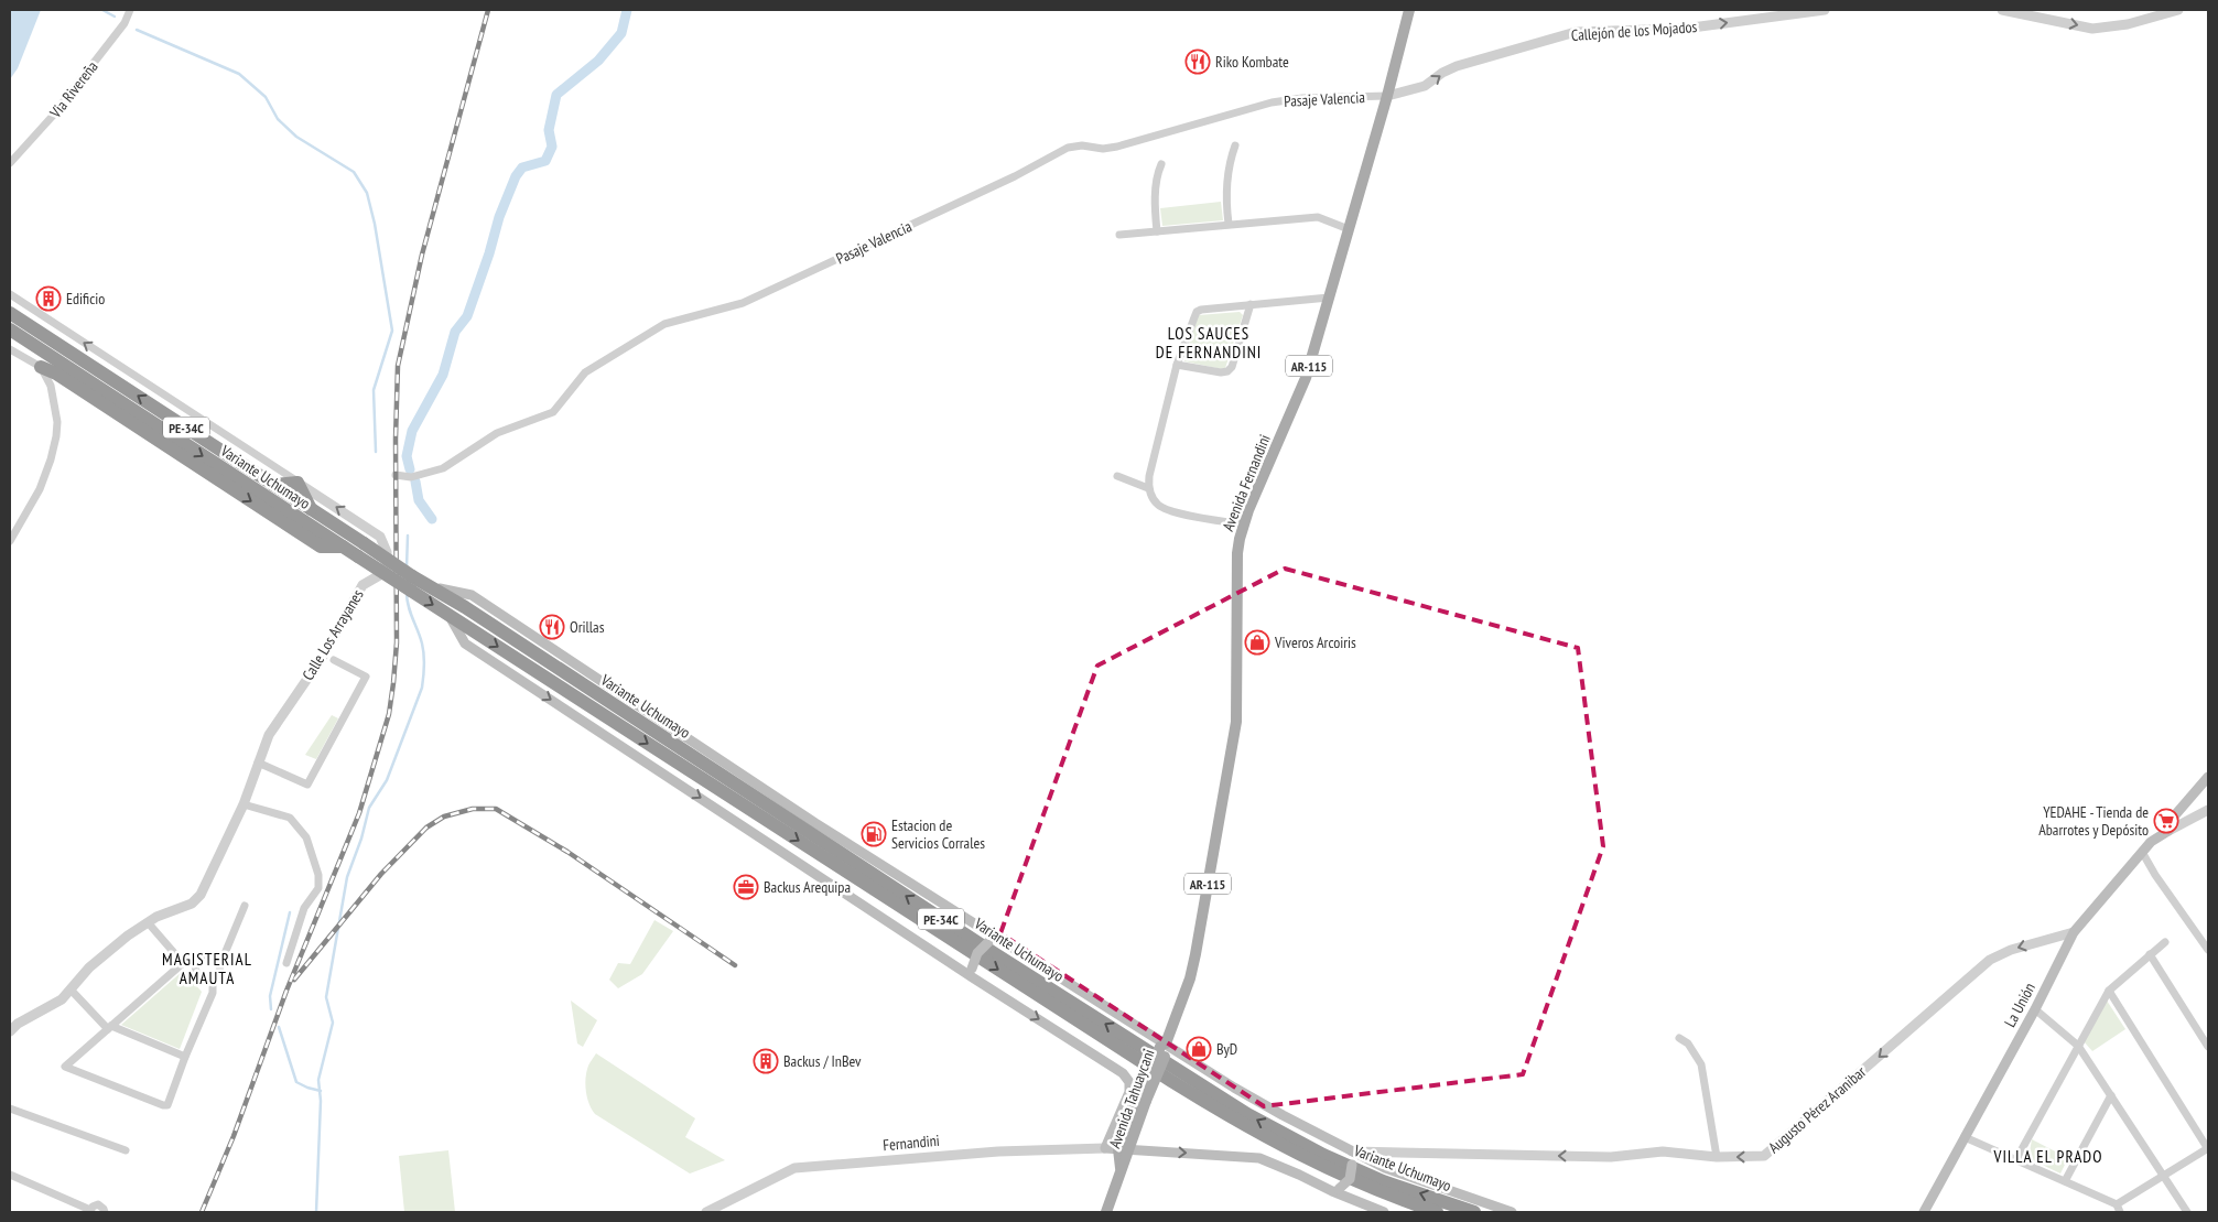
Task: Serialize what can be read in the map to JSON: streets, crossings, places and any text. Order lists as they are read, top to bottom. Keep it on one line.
{"streets":{"highway":["PE-34C","Variante Uchumayo"],"main road":["AR-115","Avenida Fernandini","La Unión","Avenida Tahuaycani","Fernandini"],"street":["Callejón de los Mojados","Via Rivereña","Pasaje Valencia","Calle Los Arrayanes","Augusto Pérez Aranibar"]},"crossings":[["Callejón de los Mojados","Pasaje Valencia"],["Callejón de los Mojados","Avenida Fernandini"],["Pasaje Valencia","Avenida Fernandini"],["Variante Uchumayo","Avenida Fernandini"],["Variante Uchumayo","Avenida Tahuaycani"],["Variante Uchumayo","Augusto Pérez Aranibar"],["Variante Uchumayo","Fernandini"],["Avenida Fernandini","Avenida Tahuaycani"],["La Unión","Augusto Pérez Aranibar"],["Avenida Tahuaycani","Fernandini"]],"one_way":["Callejón de los Mojados","Augusto Pérez Aranibar"],"districts":["LOS SAUCES DE FERNANDINI","MAGISTERIAL AMAUTA","VILLA EL PRADO"],"places":{"restaurant":["Riko Kombate","Orillas"],"building":["Edificio","Backus / InBev"],"shop":["Viveros Arcoiris","ByD"],"supermarket":["YEDAHE - Tienda de Abarrotes y Depósito"],"fuel station":["Estacion de Servicios Corrales"],"office":["Backus Arequipa"]}}
